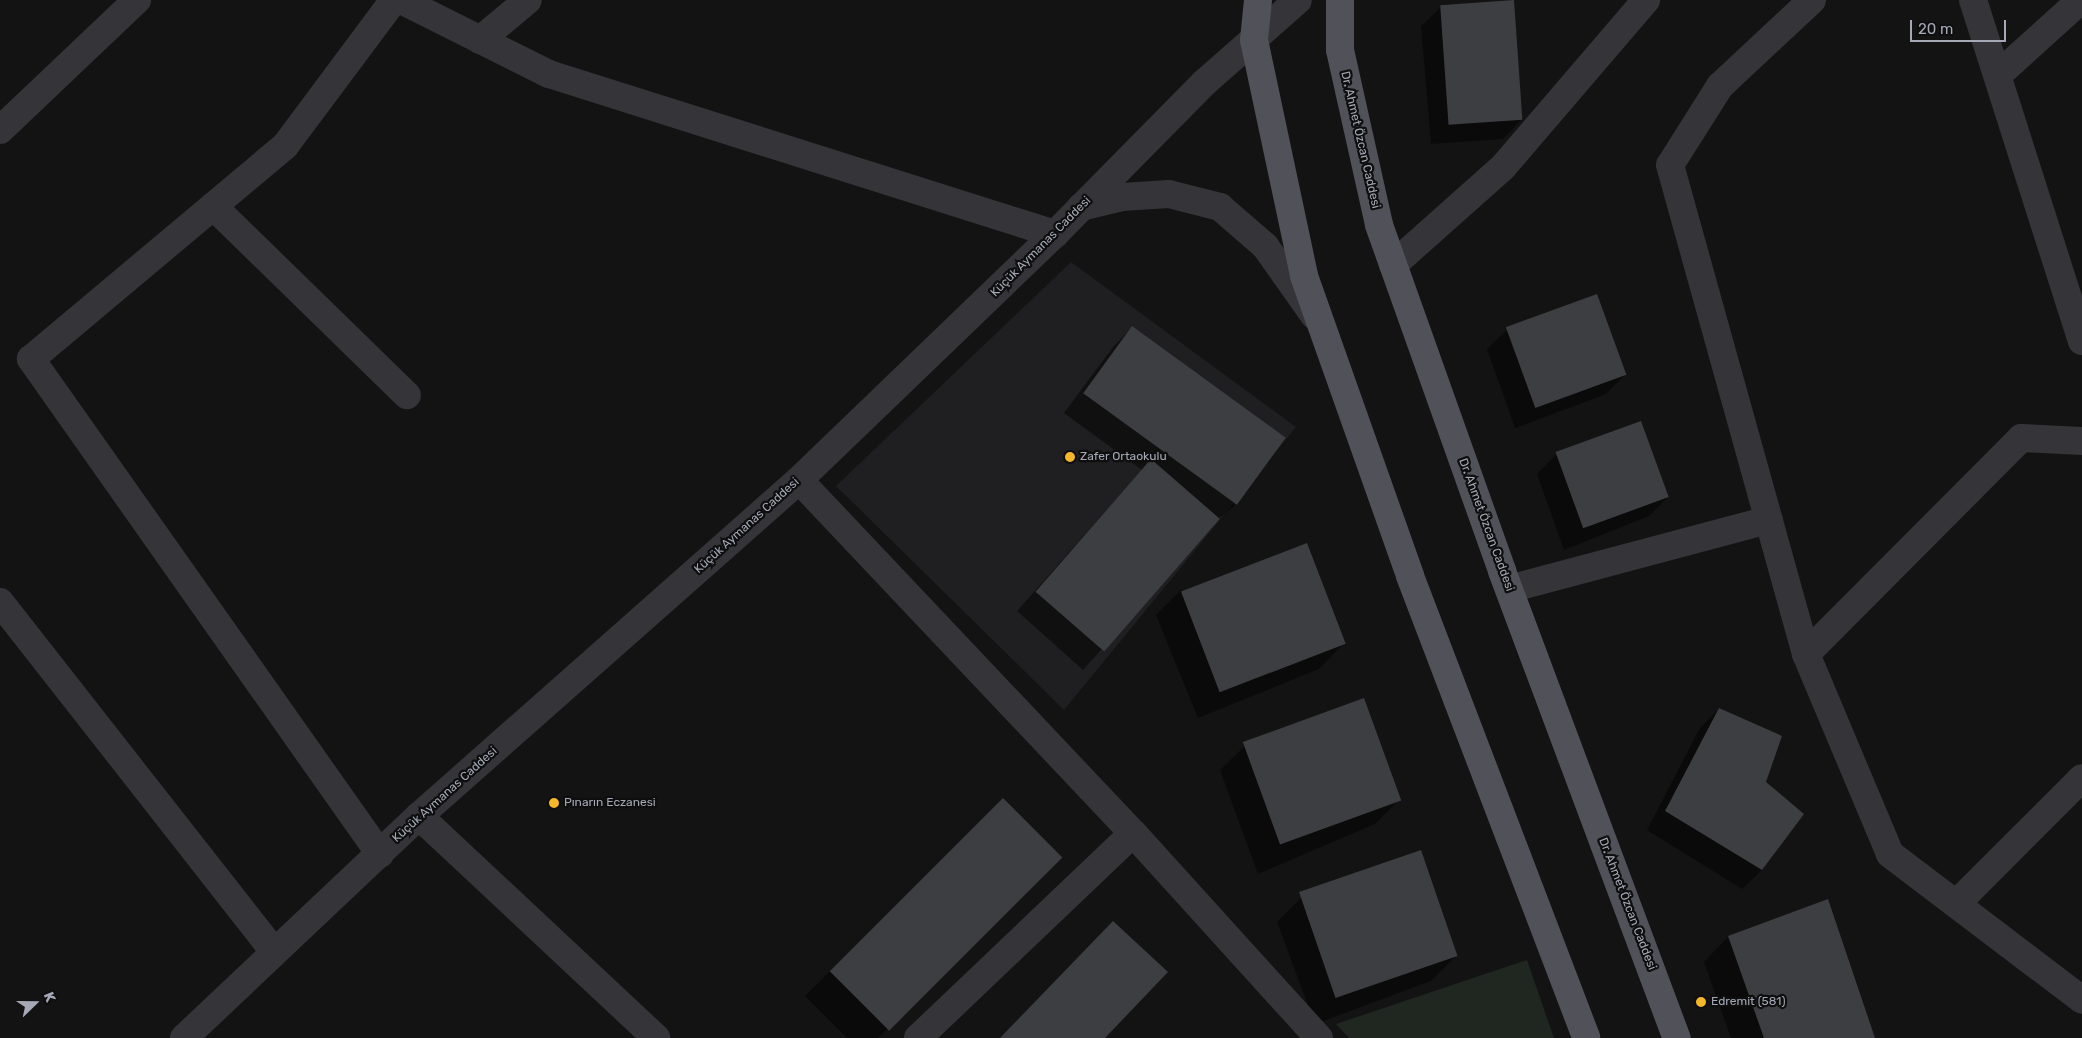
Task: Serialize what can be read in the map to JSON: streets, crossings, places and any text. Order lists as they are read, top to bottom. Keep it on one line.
{"streets":{"main road":["Dr. Ahmet Özcan Caddesi"],"street":["Küçük Aymanas Caddesi"]},"places":["Zafer Ortaokulu","Pınarın Eczanesi","Edremit (581)"],"scale_bar":"20 m","north":"right"}
